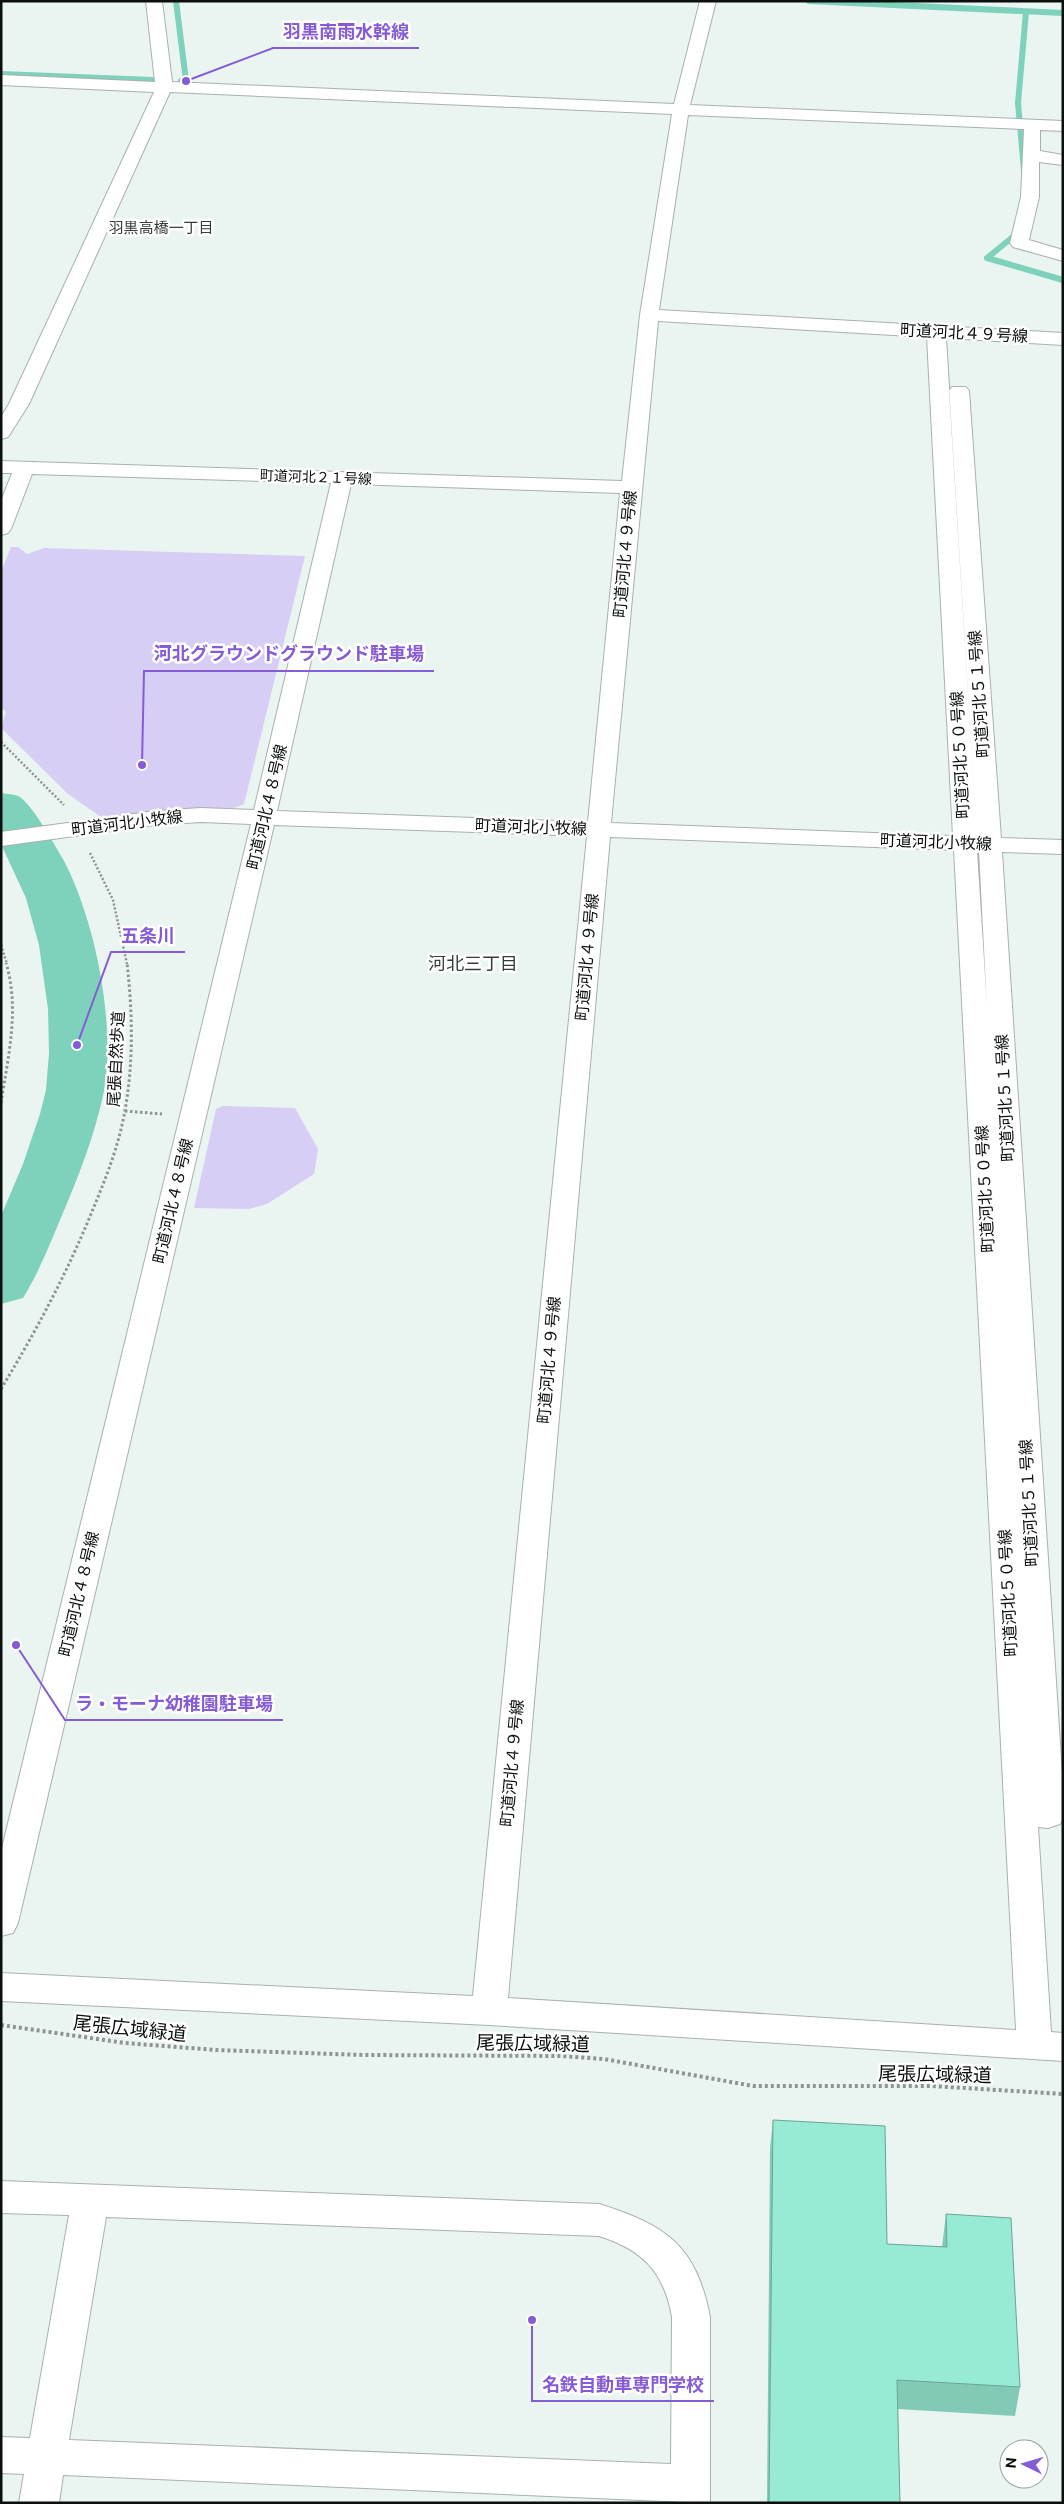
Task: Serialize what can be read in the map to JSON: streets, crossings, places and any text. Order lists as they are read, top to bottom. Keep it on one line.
{"streets":{"street":["町道河北４９号線","町道河北２１号線","町道河北５０号線","町道河北４８号線","町道河北小牧線"],"path":["尾張自然歩道","尾張広域緑道"]},"crossings":[["町道河北４９号線","町道河北２１号線"],["町道河北４９号線","町道河北５０号線"],["町道河北４９号線","町道河北小牧線"],["町道河北２１号線","町道河北４８号線"],["町道河北５０号線","町道河北小牧線"],["町道河北４８号線","町道河北小牧線"],["町道河北小牧線","尾張自然歩道"]],"districts":["羽黒高橋一丁目","河北三丁目"],"places":["羽黒南雨水幹線","河北グラウンドグラウンド駐車場","五条川","ラ・モーナ幼稚園駐車場","名鉄自動車専門学校"],"north":"left"}
